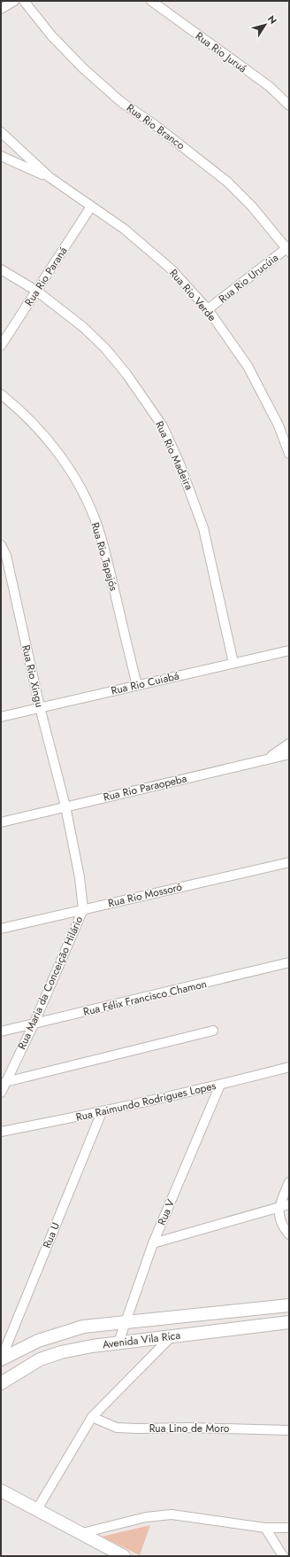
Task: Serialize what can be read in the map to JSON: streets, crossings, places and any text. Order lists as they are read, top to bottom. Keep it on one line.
{"streets":{"street":["Rua Rio Juruá","Rua Rio Branco","Rua Rio Paraná","Rua Rio Urucúia","Rua Rio Verde","Rua Rio Madeira","Rua Rio Tapajós","Rua Rio Xingu","Rua Rio Cuiabá","Rua Rio Paraopeba","Rua Rio Mossoró","Rua Maria da Conceição Hilário","Rua Félix Francisco Chamon","Rua Raimundo Rodrigues Lopes","Rua V","Rua U","Avenida Vila Rica","Rua Lino de Moro"]},"crossings":[["Rua Rio Branco","Rua Rio Urucúia"],["Rua Rio Paraná","Rua Rio Verde"],["Rua Rio Paraná","Rua Rio Madeira"],["Rua Rio Urucúia","Rua Rio Verde"],["Rua Rio Madeira","Rua Rio Cuiabá"],["Rua Rio Tapajós","Rua Rio Cuiabá"],["Rua Rio Xingu","Rua Rio Cuiabá"],["Rua Rio Xingu","Rua Rio Paraopeba"],["Rua Rio Xingu","Rua Maria da Conceição Hilário"],["Rua Rio Paraopeba","Rua Maria da Conceição Hilário"],["Rua Rio Mossoró","Rua Maria da Conceição Hilário"],["Rua Maria da Conceição Hilário","Rua Félix Francisco Chamon"],["Rua Raimundo Rodrigues Lopes","Rua V"],["Rua Raimundo Rodrigues Lopes","Rua U"],["Rua V","Avenida Vila Rica"],["Rua U","Avenida Vila Rica"]],"north":"top right"}
